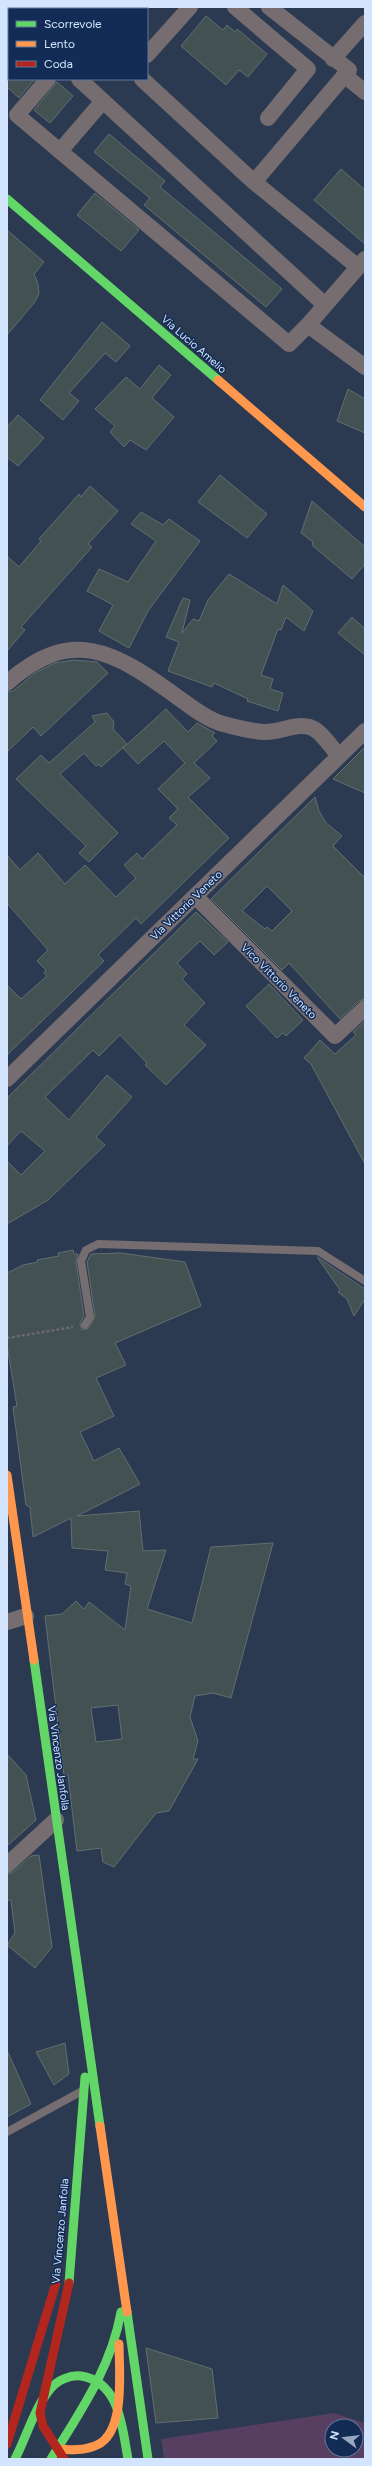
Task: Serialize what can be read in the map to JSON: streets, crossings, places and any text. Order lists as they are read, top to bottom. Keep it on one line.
{"streets":{"main road":["Via Lucio Amelio","Via Vincenzo Janfolla"],"street":["Via Vittorio Veneto","Vico Vittorio Veneto"]},"crossings":[["Via Vittorio Veneto","Vico Vittorio Veneto"]],"legend":["Scorrevole","Lento","Coda"],"north":"left"}
